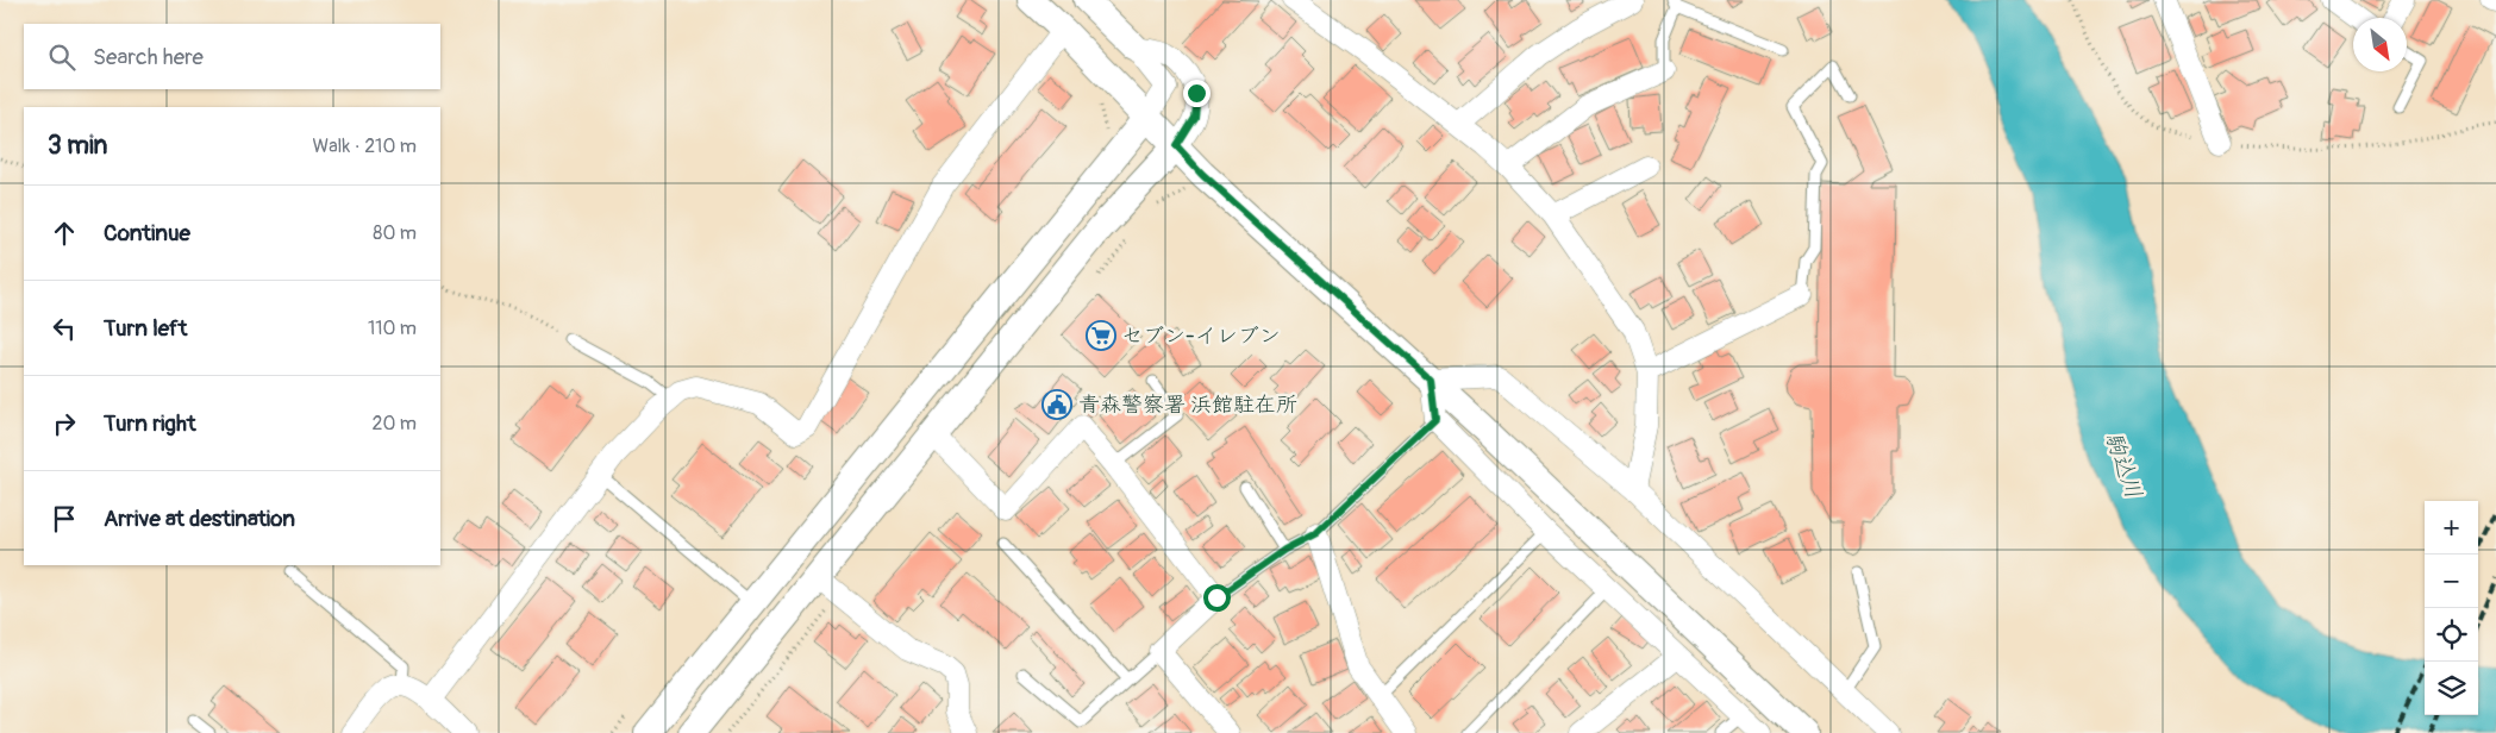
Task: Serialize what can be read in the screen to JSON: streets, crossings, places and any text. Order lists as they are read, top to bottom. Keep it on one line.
{"water":["駒込川"],"places":{"supermarket":["セブン-イレブン"],"public building":["青森警察署 浜館駐在所"]},"north":"bottom right","page":{"search":"Search here","heading":["3 min","Walk · 210 m"],"list":[["Continue","80 m"],["Turn left","110 m"],["Turn right","20 m"],"Arrive at destination"],"map_buttons":["+","−"]}}
